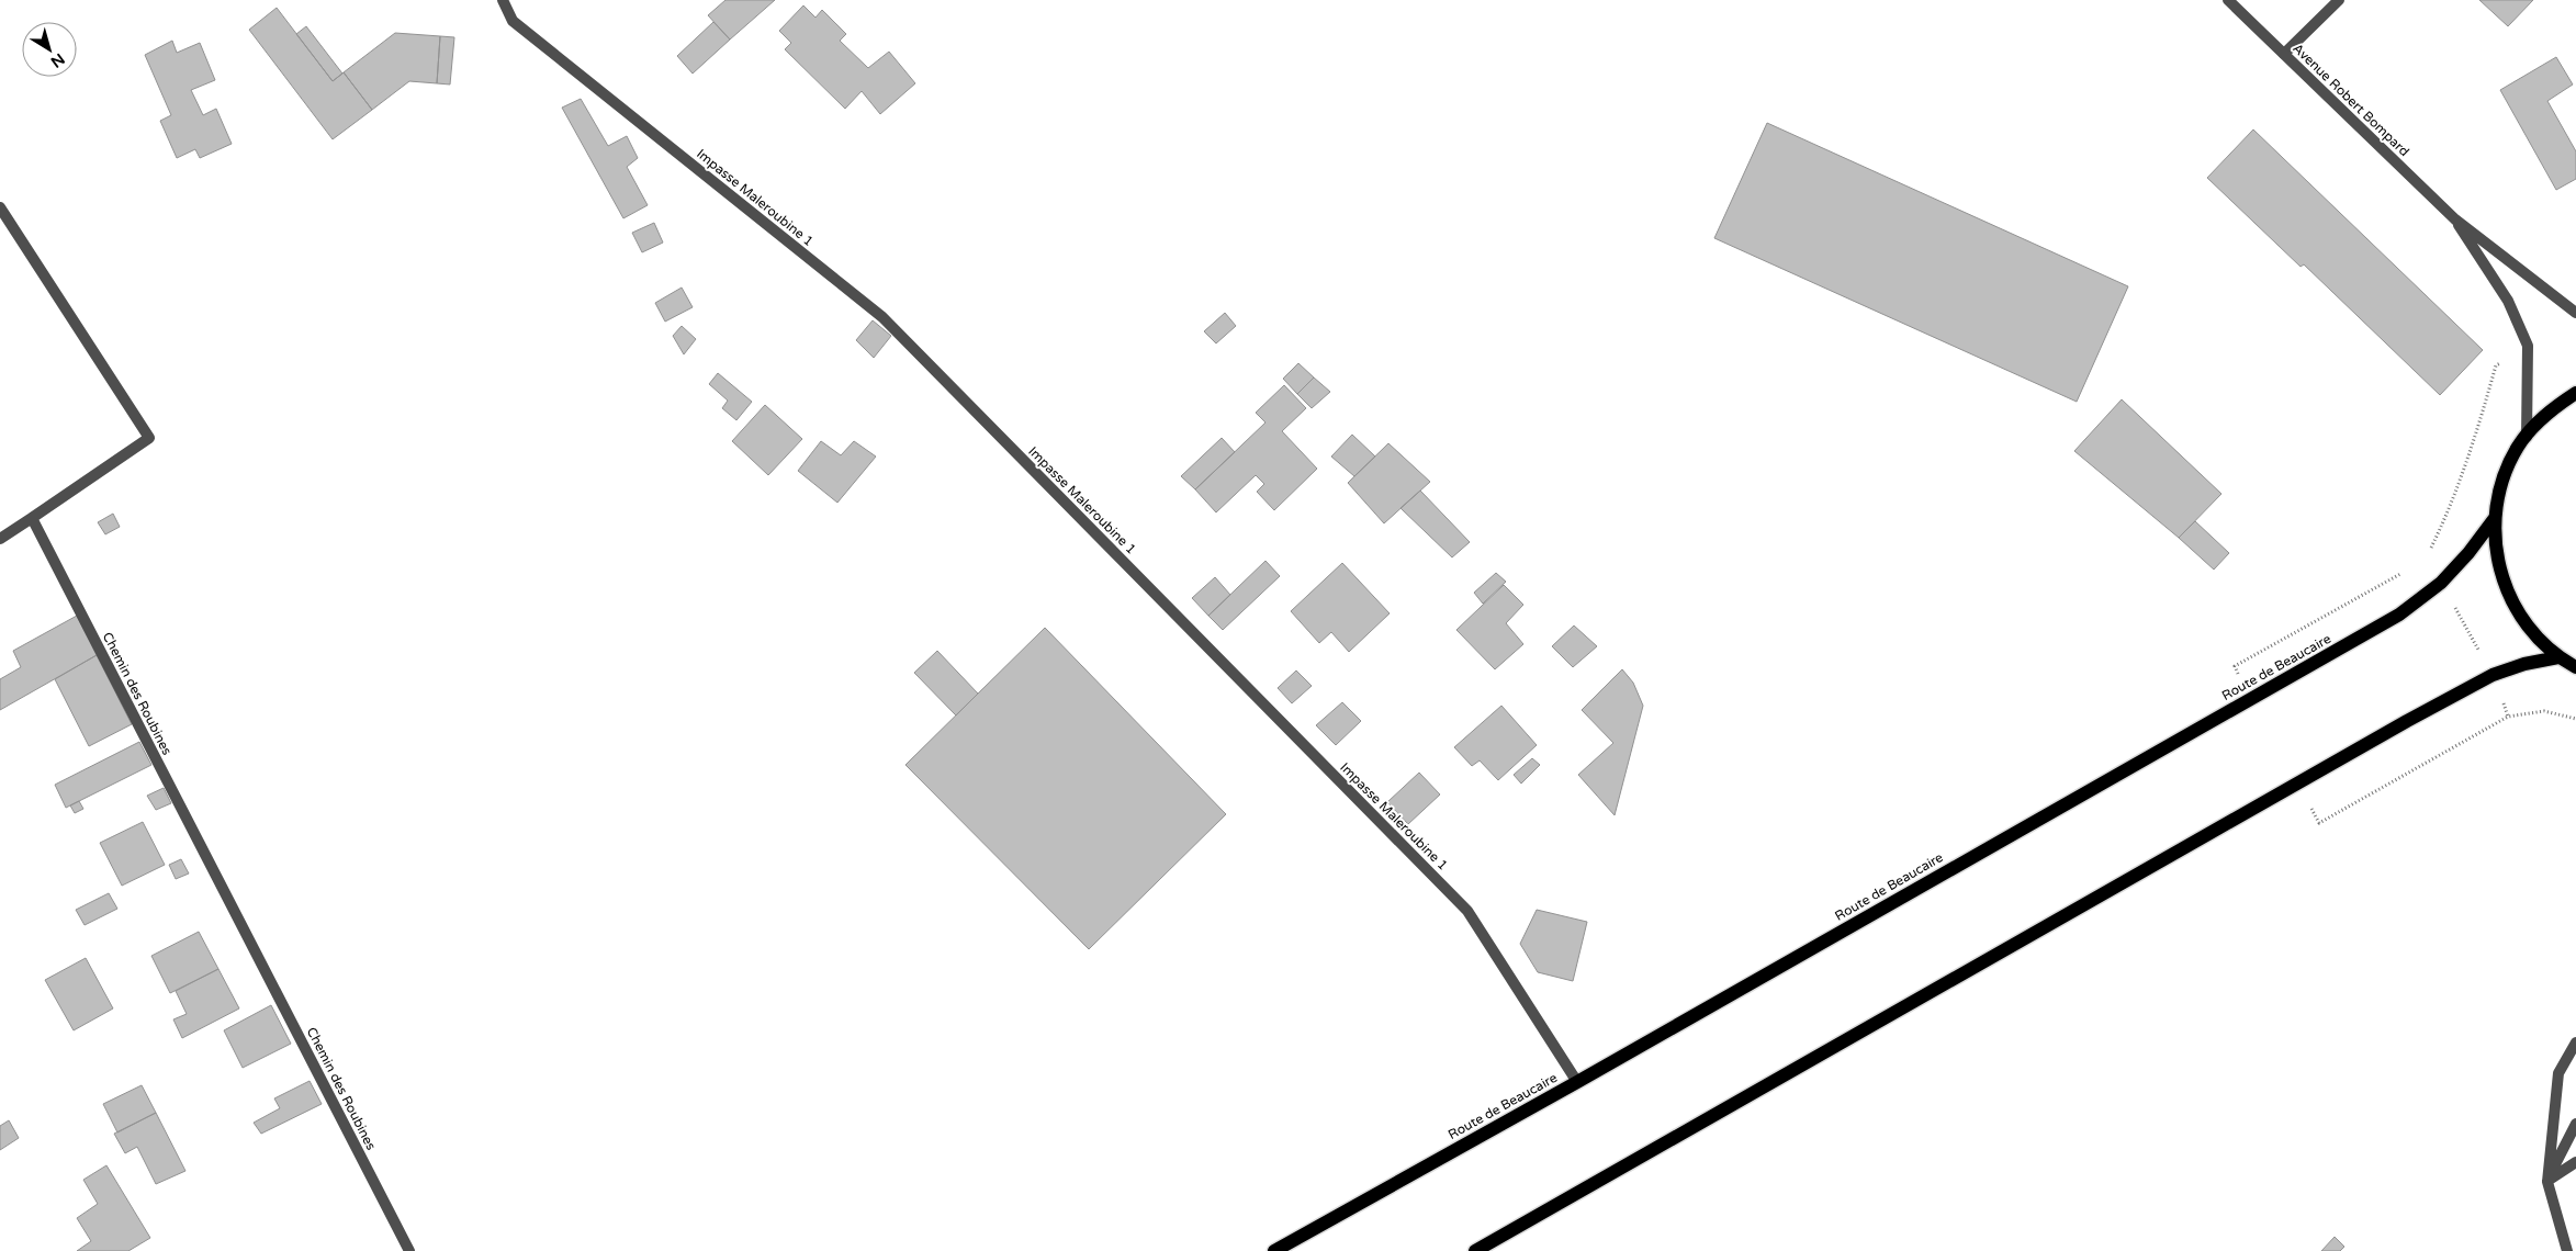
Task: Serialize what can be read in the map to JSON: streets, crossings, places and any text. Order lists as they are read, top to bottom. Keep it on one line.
{"streets":{"main road":["Route de Beaucaire"],"street":["Avenue Robert Bompard","Impasse Maleroubine 1","Chemin des Roubines"]},"crossings":[["Impasse Maleroubine 1","Route de Beaucaire"]],"north":"bottom right"}
